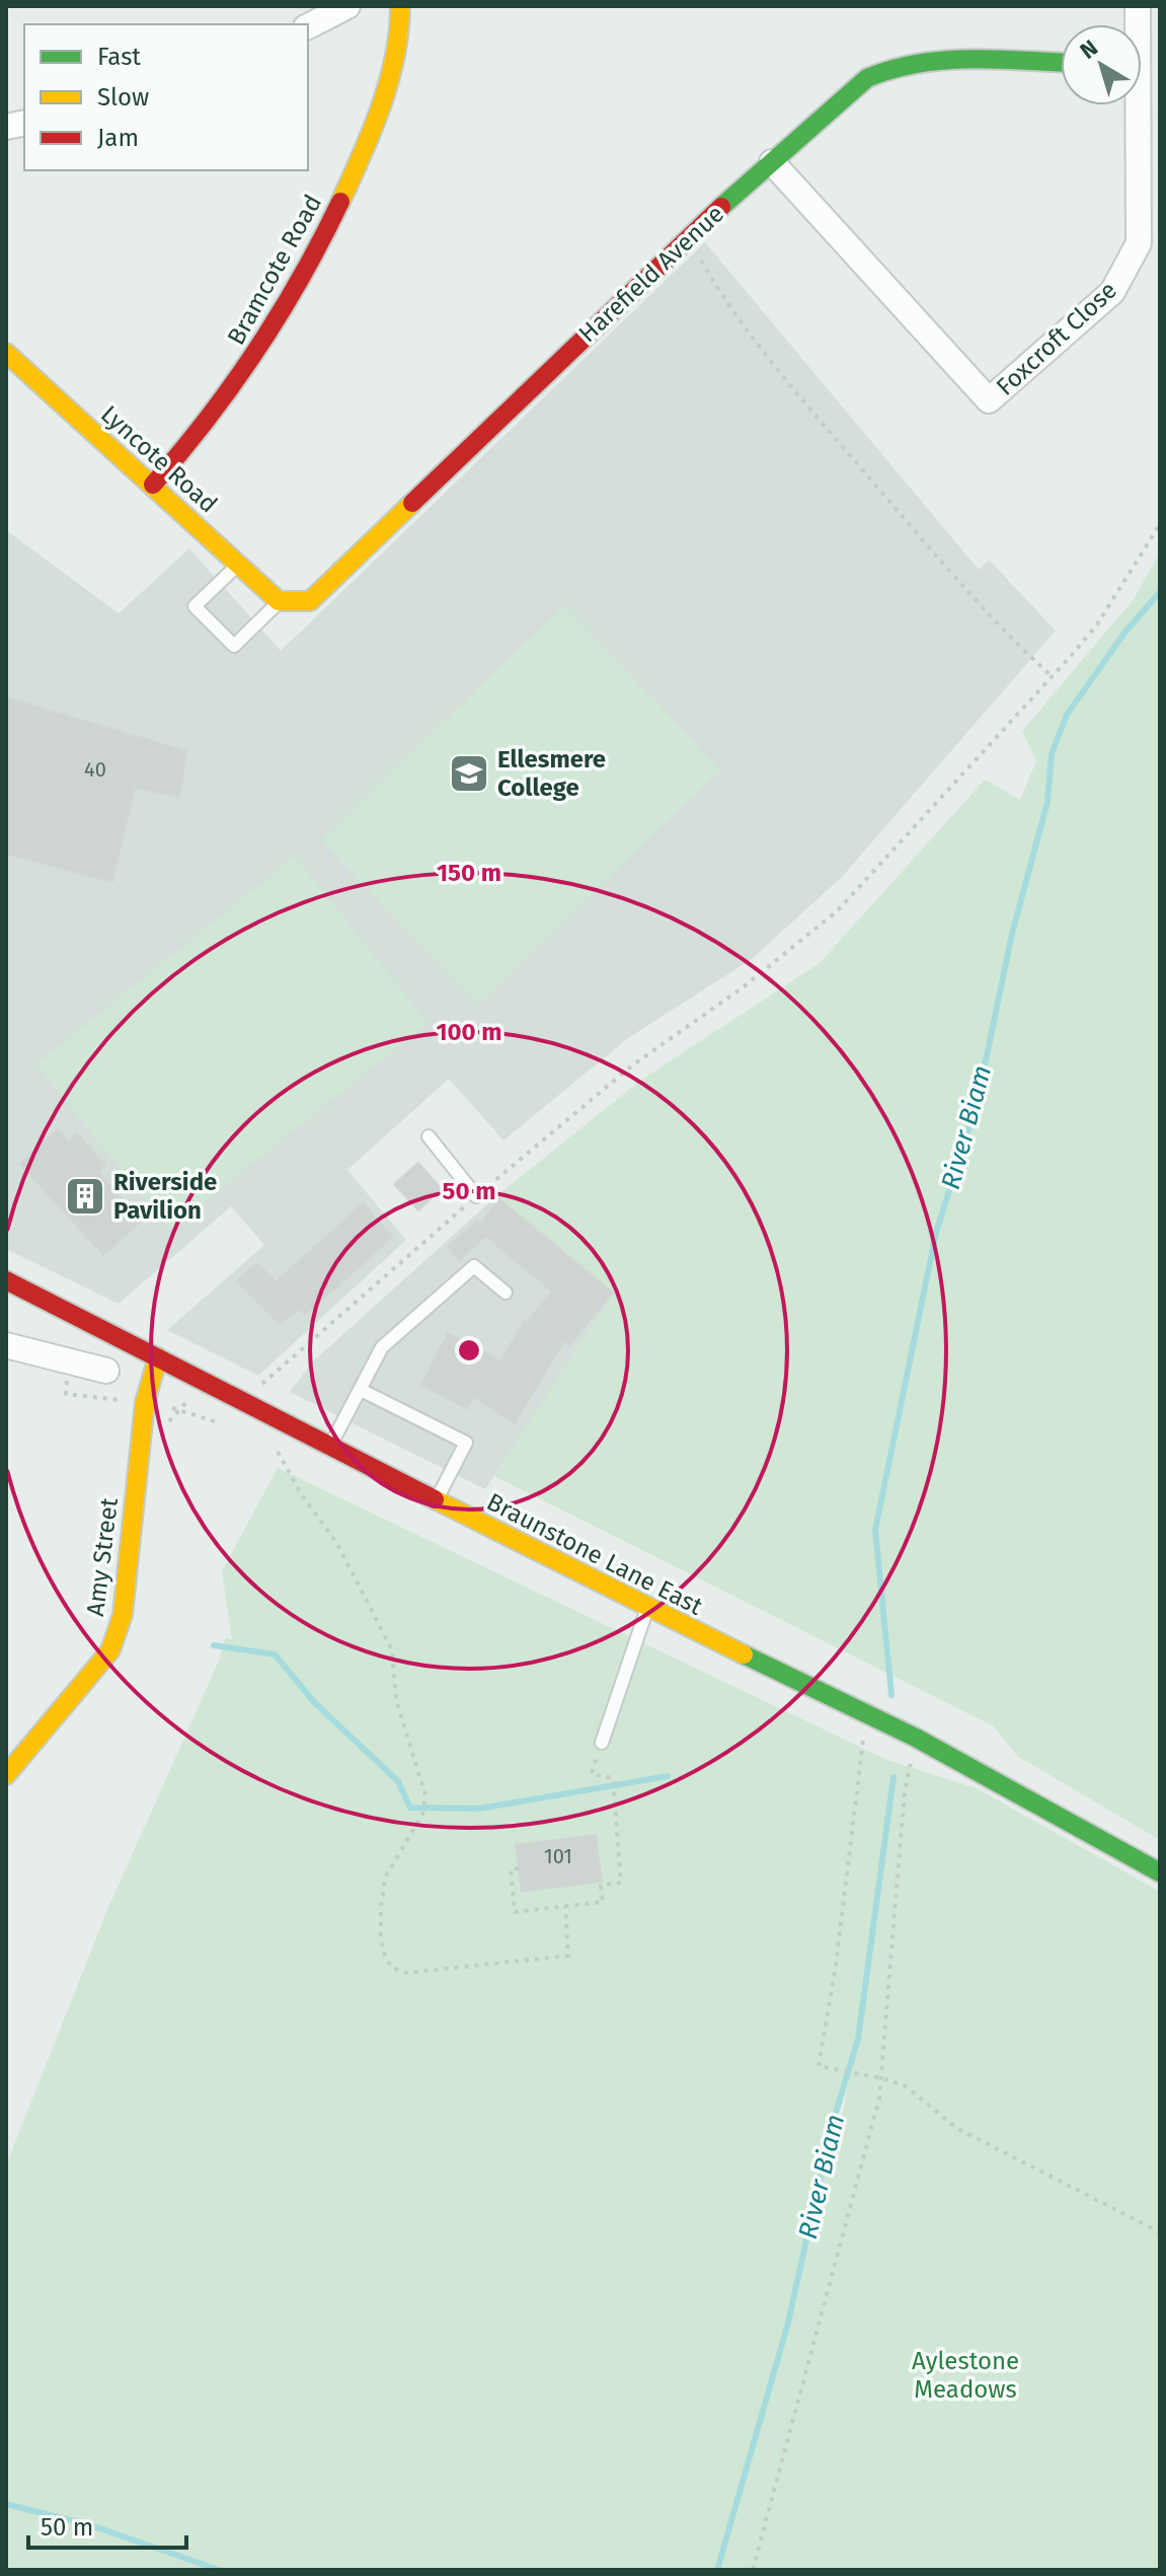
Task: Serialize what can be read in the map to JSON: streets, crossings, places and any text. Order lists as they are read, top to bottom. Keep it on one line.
{"streets":{"street":["Bramcote Road","Harefield Avenue","Foxcroft Close","Lyncote Road","Braunstone Lane East","Amy Street"]},"crossings":[["Bramcote Road","Lyncote Road"],["Harefield Avenue","Foxcroft Close"],["Harefield Avenue","Lyncote Road"],["Braunstone Lane East","Amy Street"]],"water":["River Biam"],"parks":["Aylestone Meadows"],"places":{"school or university":["Ellesmere College"],"building":["Riverside Pavilion"]},"house_numbers":["40","101"],"legend":["Fast","Slow","Jam"],"scale_bar":"50 m","north":"top left","rings":["150 m","100 m","50 m"]}
